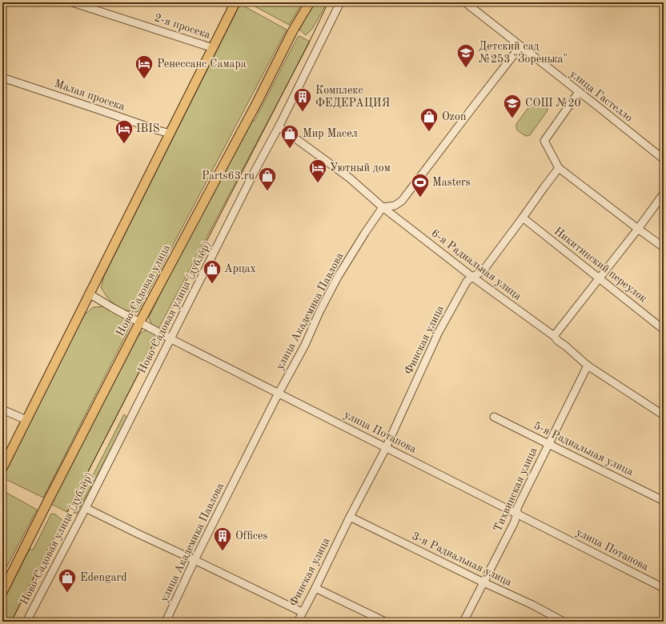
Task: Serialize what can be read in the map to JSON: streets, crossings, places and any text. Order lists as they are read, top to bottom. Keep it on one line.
{"streets":{"main road":["Ново-Садовая улица"],"street":["2-я просека","Малая просека","улица Гастелло","6-я Радиальная улица","Никитинский переулок","Ново-Садовая улица (дублёр)","улица Академика Павлова","Финская улица","улица Потапова","5-я Радиальная улица","Тихвинская улица","3-я Радиальная улица"]},"crossings":[["6-я Радиальная улица","Ново-Садовая улица (дублёр)"],["6-я Радиальная улица","улица Академика Павлова"],["6-я Радиальная улица","Финская улица"],["6-я Радиальная улица","Тихвинская улица"],["Никитинский переулок","Финская улица"],["Ново-Садовая улица","улица Потапова"],["Ново-Садовая улица (дублёр)","улица Потапова"],["улица Академика Павлова","улица Потапова"],["Финская улица","улица Потапова"],["Финская улица","3-я Радиальная улица"],["улица Потапова","Тихвинская улица"],["5-я Радиальная улица","Тихвинская улица"],["Тихвинская улица","3-я Радиальная улица"]],"places":{"school or university":["Детский сад №253 \"Зоренька\"","СОШ №20"],"hotel":["Ренессанс Самара","IBIS","Уютный дом"],"building":["Комплекс ФЕДЕРАЦИЯ","Offices"],"shop":["Ozon","Мир Масел","Parts63.ru","Арцах","Edengard"],"sports":["Masters"]}}
